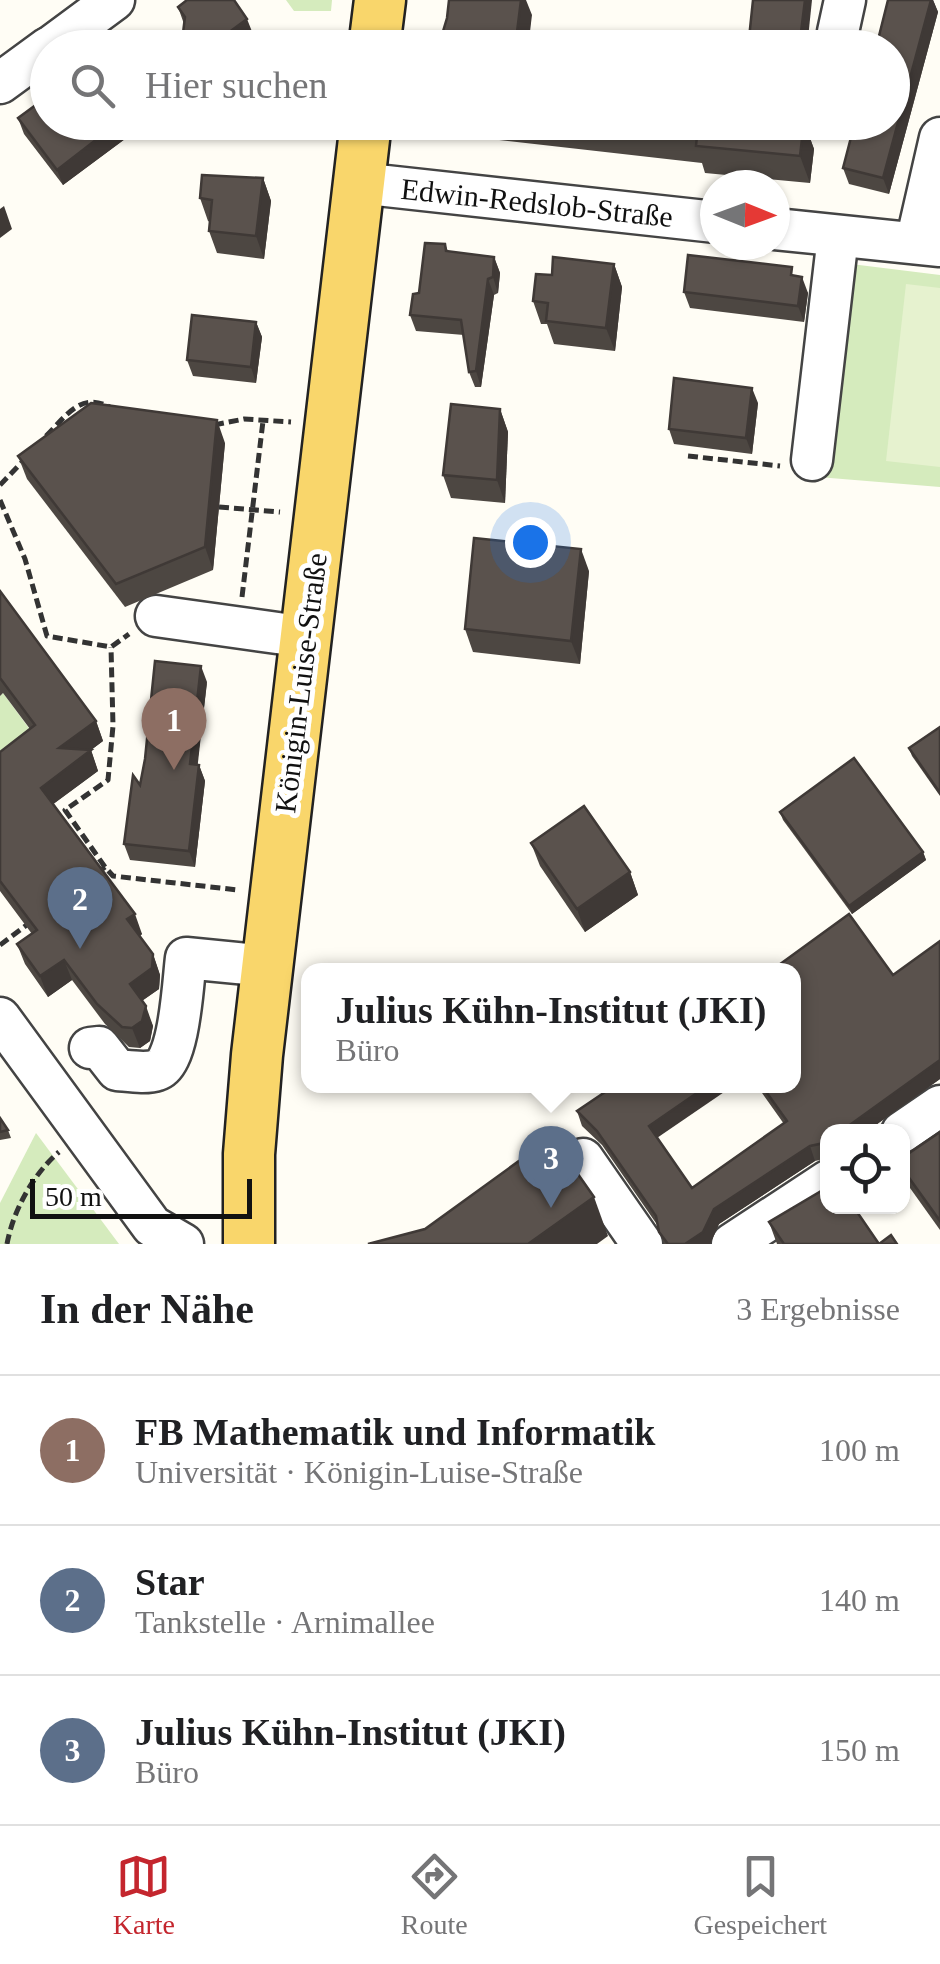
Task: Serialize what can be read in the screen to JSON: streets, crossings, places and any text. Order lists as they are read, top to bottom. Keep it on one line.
{"streets":{"main road":["Königin-Luise-Straße"],"street":["Edwin-Redslob-Straße"]},"crossings":[["Edwin-Redslob-Straße","Königin-Luise-Straße"]],"scale_bar":"50 m","north":"right","page":{"search":"Hier suchen","pins":["1","2","3"],"popup":["Julius Kühn-Institut (JKI)","Büro"],"scale":"50 m","heading":["In der Nähe","3 Ergebnisse"],"list":[{"mark":"1","name":"FB Mathematik und Informatik","note":"Universität · Königin-Luise-Straße","value":"100 m"},{"mark":"2","name":"Star","note":"Tankstelle · Arnimallee","value":"140 m"},{"mark":"3","name":"Julius Kühn-Institut (JKI)","note":"Büro","value":"150 m"}],"nav":["Karte","Route","Gespeichert"]}}
